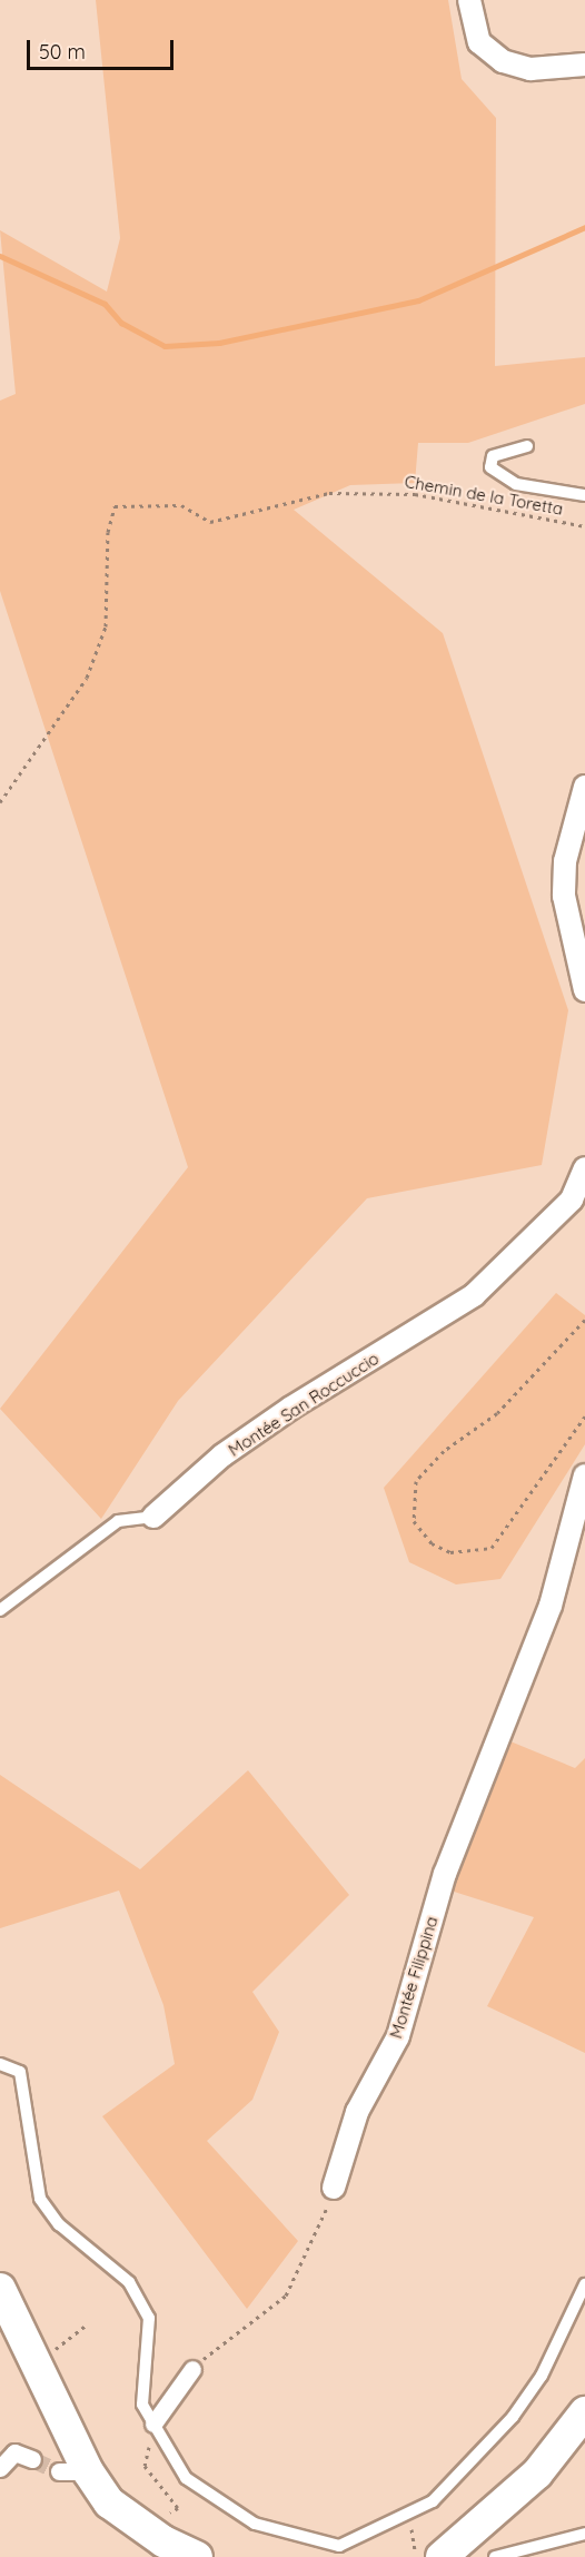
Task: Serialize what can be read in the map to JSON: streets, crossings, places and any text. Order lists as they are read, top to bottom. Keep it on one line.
{"streets":{"street":["Montée San Roccuccio","Montée Filippina"],"path":["Chemin de la Toretta"]},"scale_bar":"50 m"}
